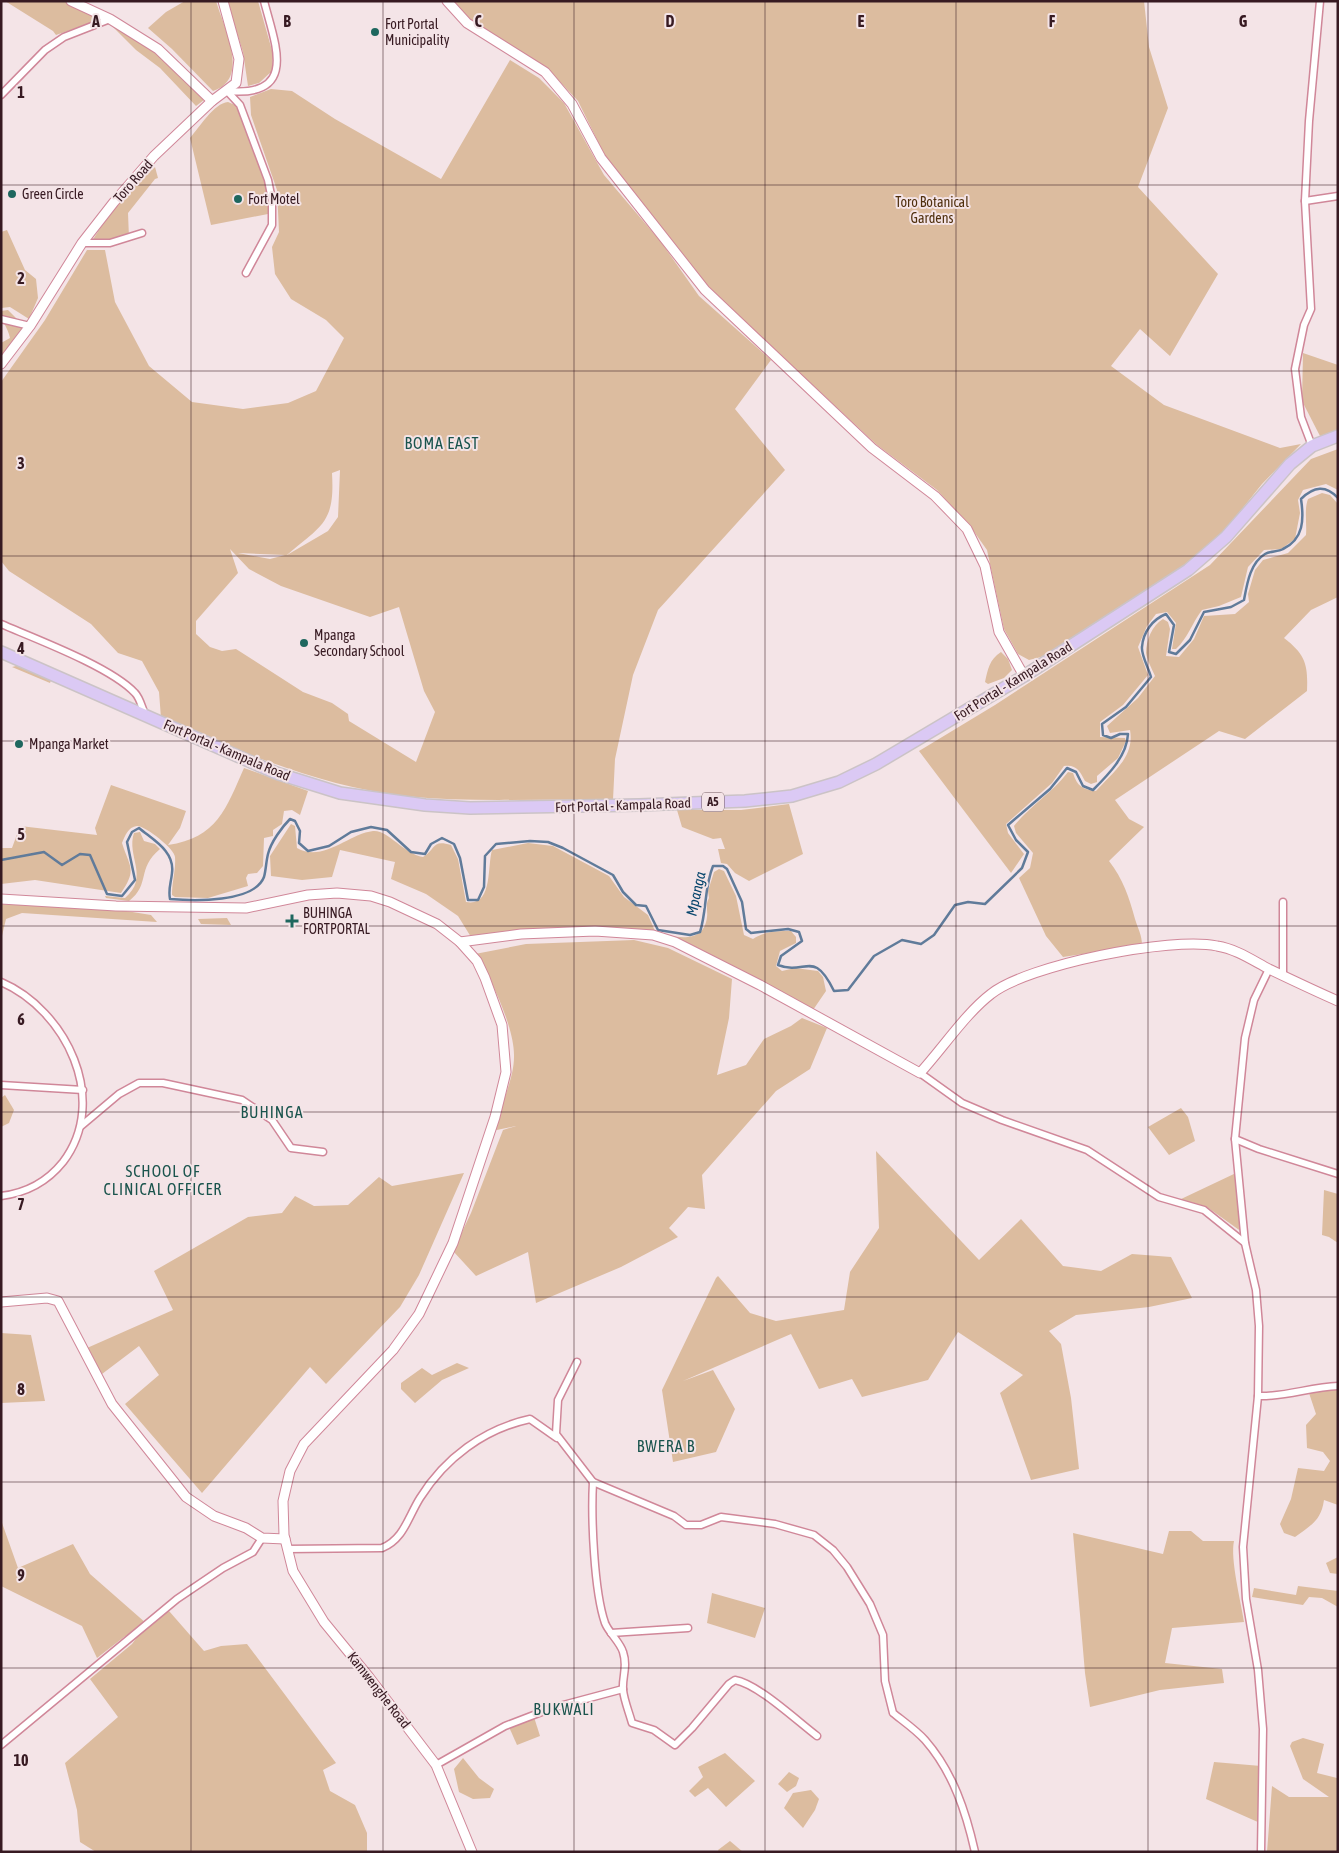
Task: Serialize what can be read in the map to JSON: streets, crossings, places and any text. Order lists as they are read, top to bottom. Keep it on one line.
{"streets":{"highway":["Fort Portal - Kampala Road","A5"],"main road":["Toro Road","Kamwenghe Road"]},"districts":["BOMA EAST","BUHINGA","SCHOOL OF CLINICAL OFFICER","BWERA B","BUKWALI"],"water":["Mpanga"],"parks":["Toro Botanical Gardens"],"places":{"other":["Fort Portal Municipality","Green Circle","Fort Motel","Mpanga Secondary School","Mpanga Market"],"health":["BUHINGA FORTPORTAL"]},"grid":{"columns":["A","B","C","D","E","F","G"],"rows":["1","2","3","4","5","6","7","8","9","10"]}}
